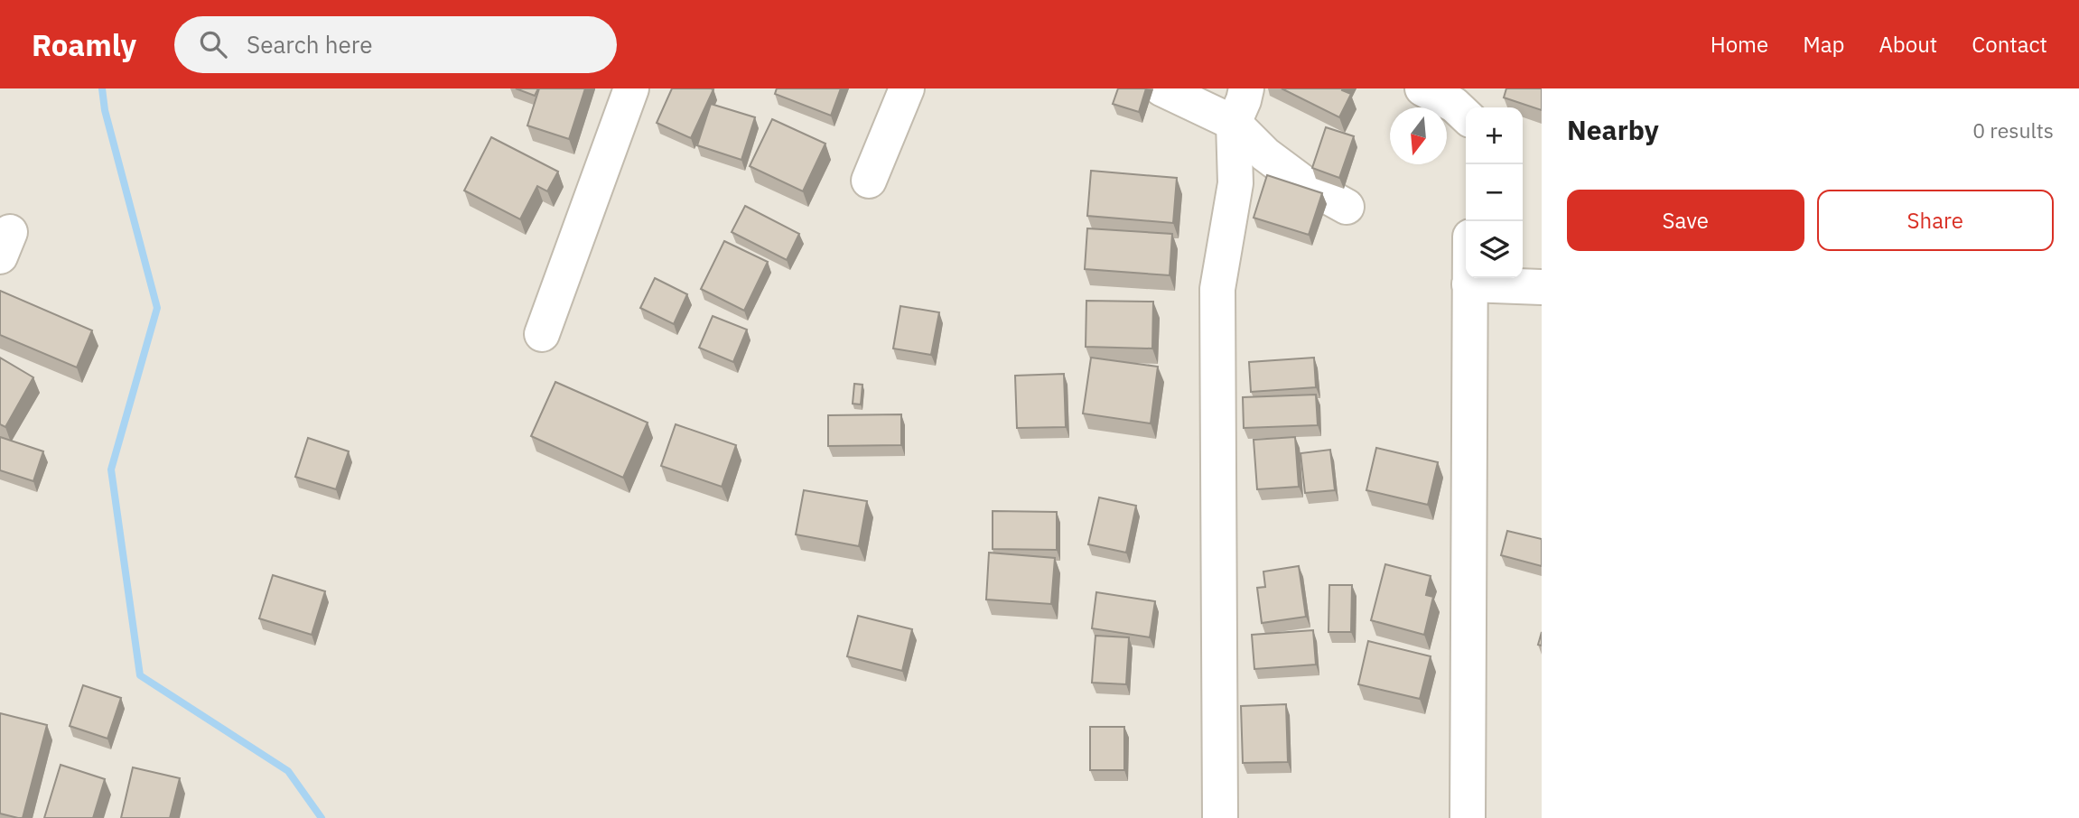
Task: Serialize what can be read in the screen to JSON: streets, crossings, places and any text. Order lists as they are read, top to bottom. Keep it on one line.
{"north":"bottom","page":{"header":"Roamly","search":"Search here","nav":["Home","Map","About","Contact"],"heading":["Nearby","0 results"],"map_buttons":["+","−"],"buttons":["Save","Share"]}}
